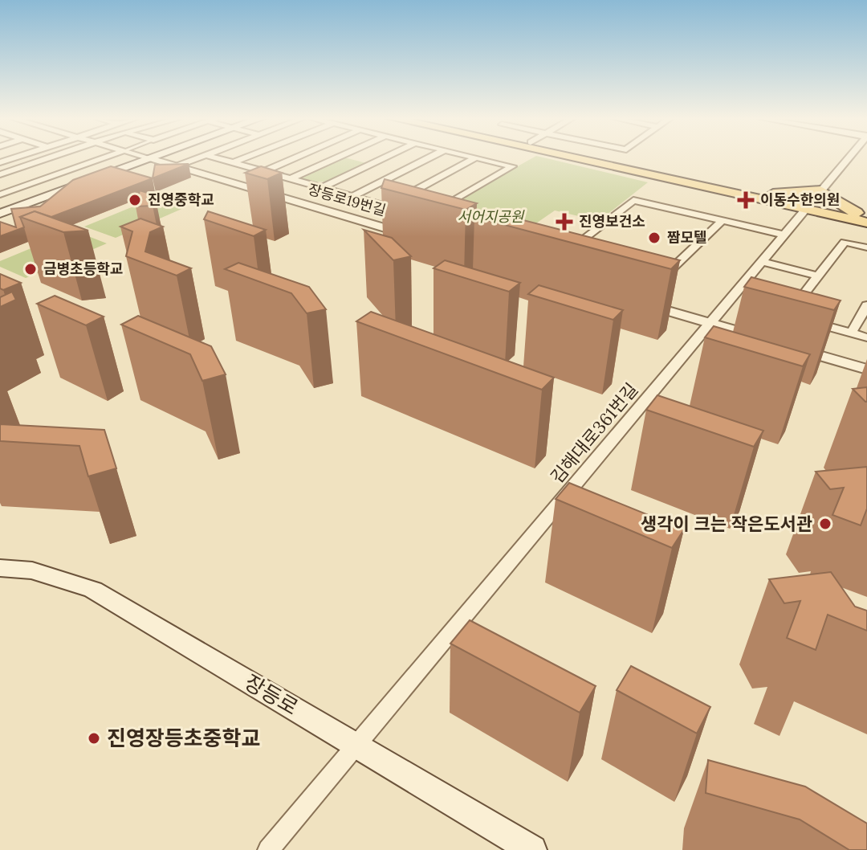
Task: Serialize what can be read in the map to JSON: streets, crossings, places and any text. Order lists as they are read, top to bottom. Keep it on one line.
{"streets":{"main road":["장등로"],"street":["장등로19번길","김해대로361번길"]},"crossings":[["김해대로361번길","장등로"]],"parks":["서어지공원"],"places":{"other":["진영중학교","짬모텔","금병초등학교","생각이 크는 작은도서관","진영장등초중학교"],"health":["이동수한의원","진영보건소"]}}
